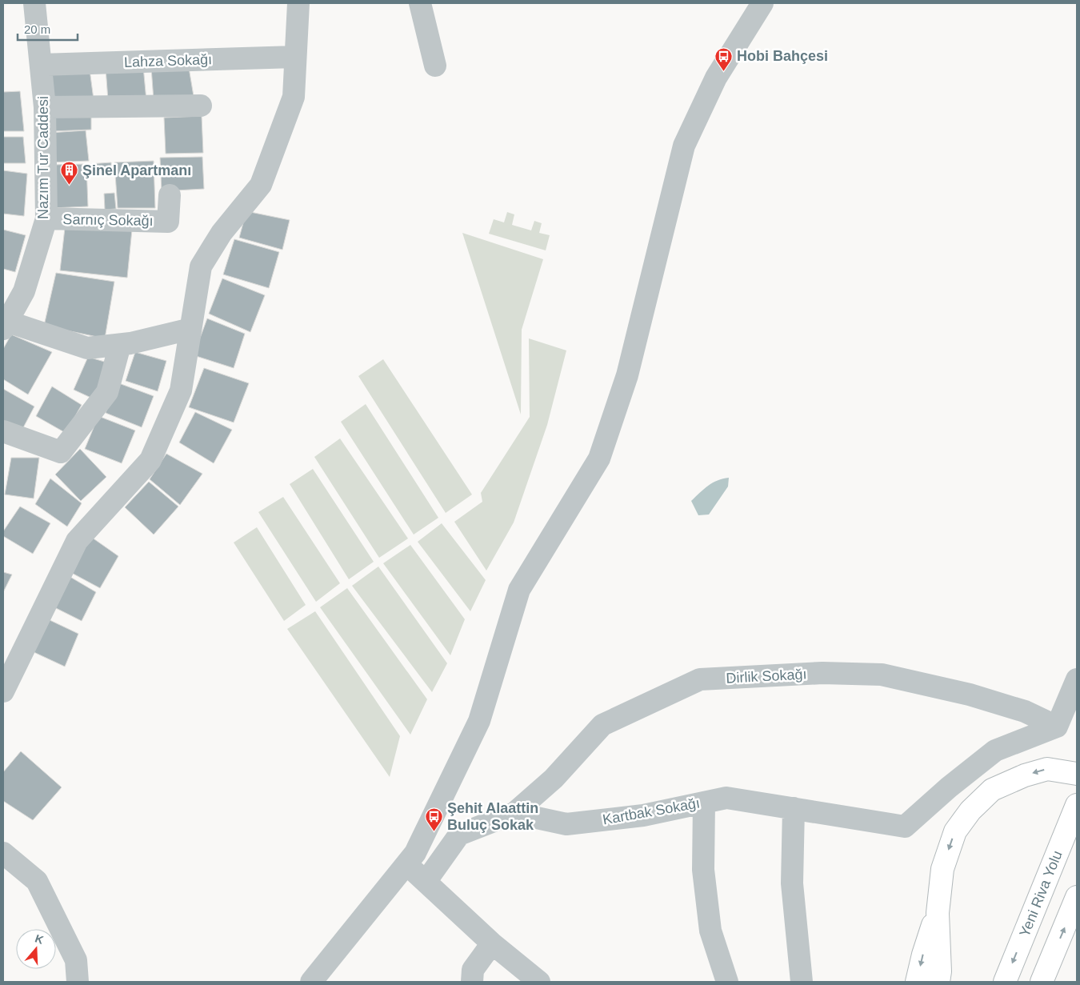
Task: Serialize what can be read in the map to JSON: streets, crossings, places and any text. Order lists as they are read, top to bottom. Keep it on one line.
{"streets":{"highway":["Yeni Riva Yolu"],"street":["Lahza Sokağı","Nazım Tur Caddesi","Sarnıç Sokağı","Dirlik Sokağı","Kartbak Sokağı"]},"crossings":[["Lahza Sokağı","Nazım Tur Caddesi"],["Nazım Tur Caddesi","Sarnıç Sokağı"],["Dirlik Sokağı","Kartbak Sokağı"]],"places":{"bus stop":["Hobi Bahçesi","Şehit Alaattin Buluç Sokak"],"building":["Şinel Apartmanı"]},"scale_bar":"20 m","north":"top"}
